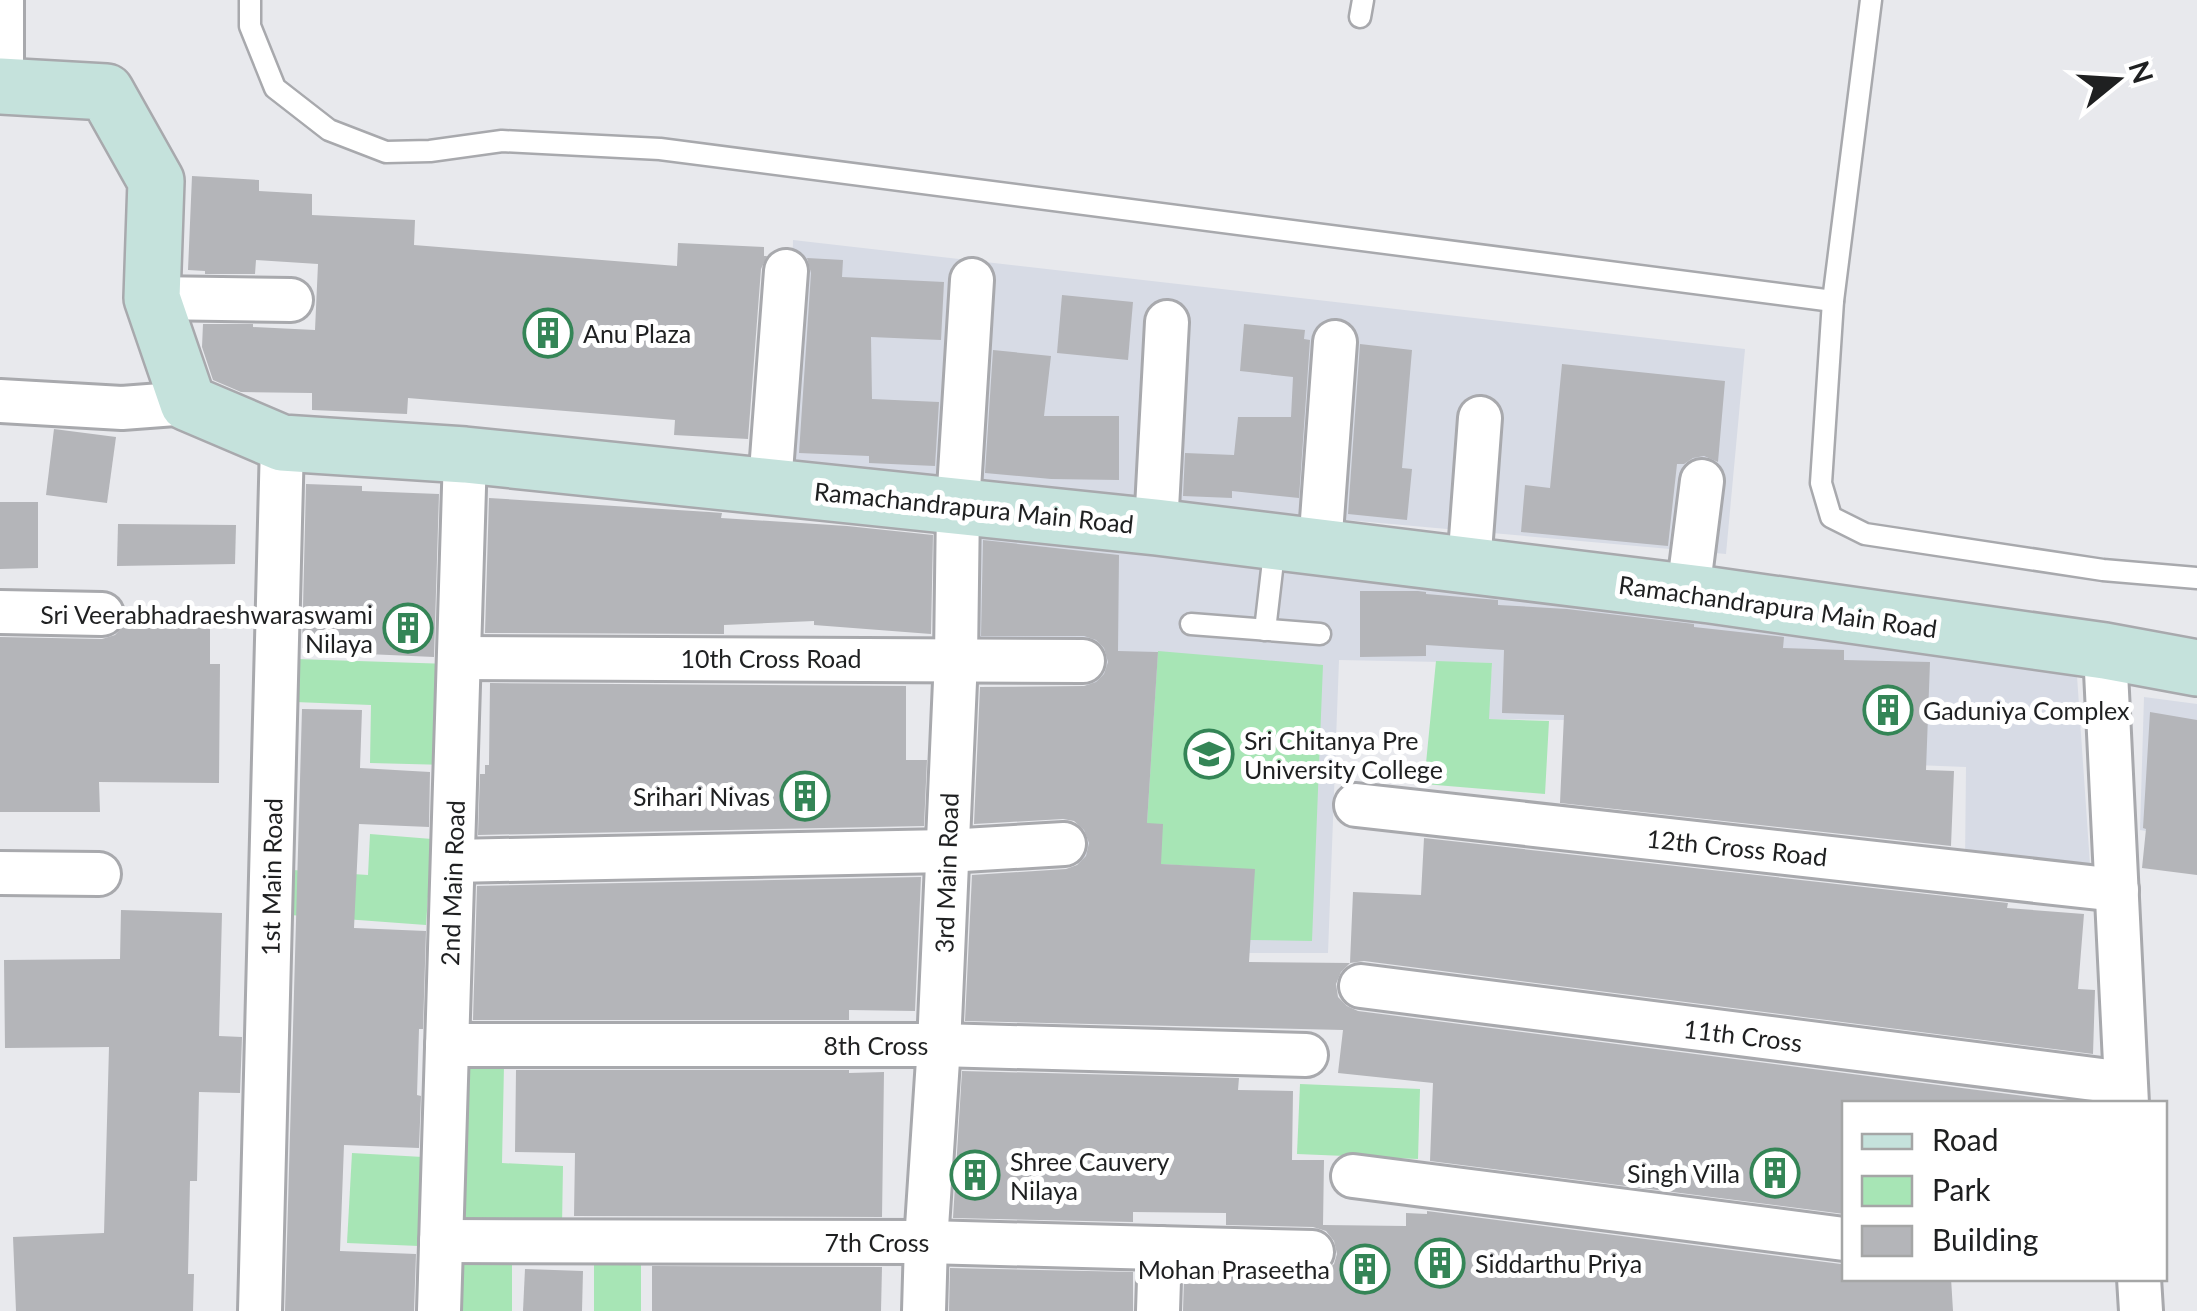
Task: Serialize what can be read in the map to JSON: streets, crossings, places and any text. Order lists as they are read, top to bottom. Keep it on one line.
{"streets":{"street":["Ramachandrapura Main Road","10th Cross Road","12th Cross Road","3rd Main Road","1st Main Road","2nd Main Road","11th Cross","8th Cross","7th Cross"]},"crossings":[["Ramachandrapura Main Road","3rd Main Road"],["Ramachandrapura Main Road","1st Main Road"],["Ramachandrapura Main Road","2nd Main Road"],["10th Cross Road","3rd Main Road"],["10th Cross Road","2nd Main Road"],["3rd Main Road","8th Cross"],["3rd Main Road","7th Cross"],["2nd Main Road","8th Cross"],["2nd Main Road","7th Cross"]],"places":{"building":["Anu Plaza","Sri Veerabhadraeshwaraswami Nilaya","Gaduniya Complex","Srihari Nivas","Singh Villa","Shree Cauvery Nilaya","Siddarthu Priya","Mohan Praseetha"],"school or university":["Sri Chitanya Pre University College"]},"legend":["Road","Park","Building"],"north":"right"}
